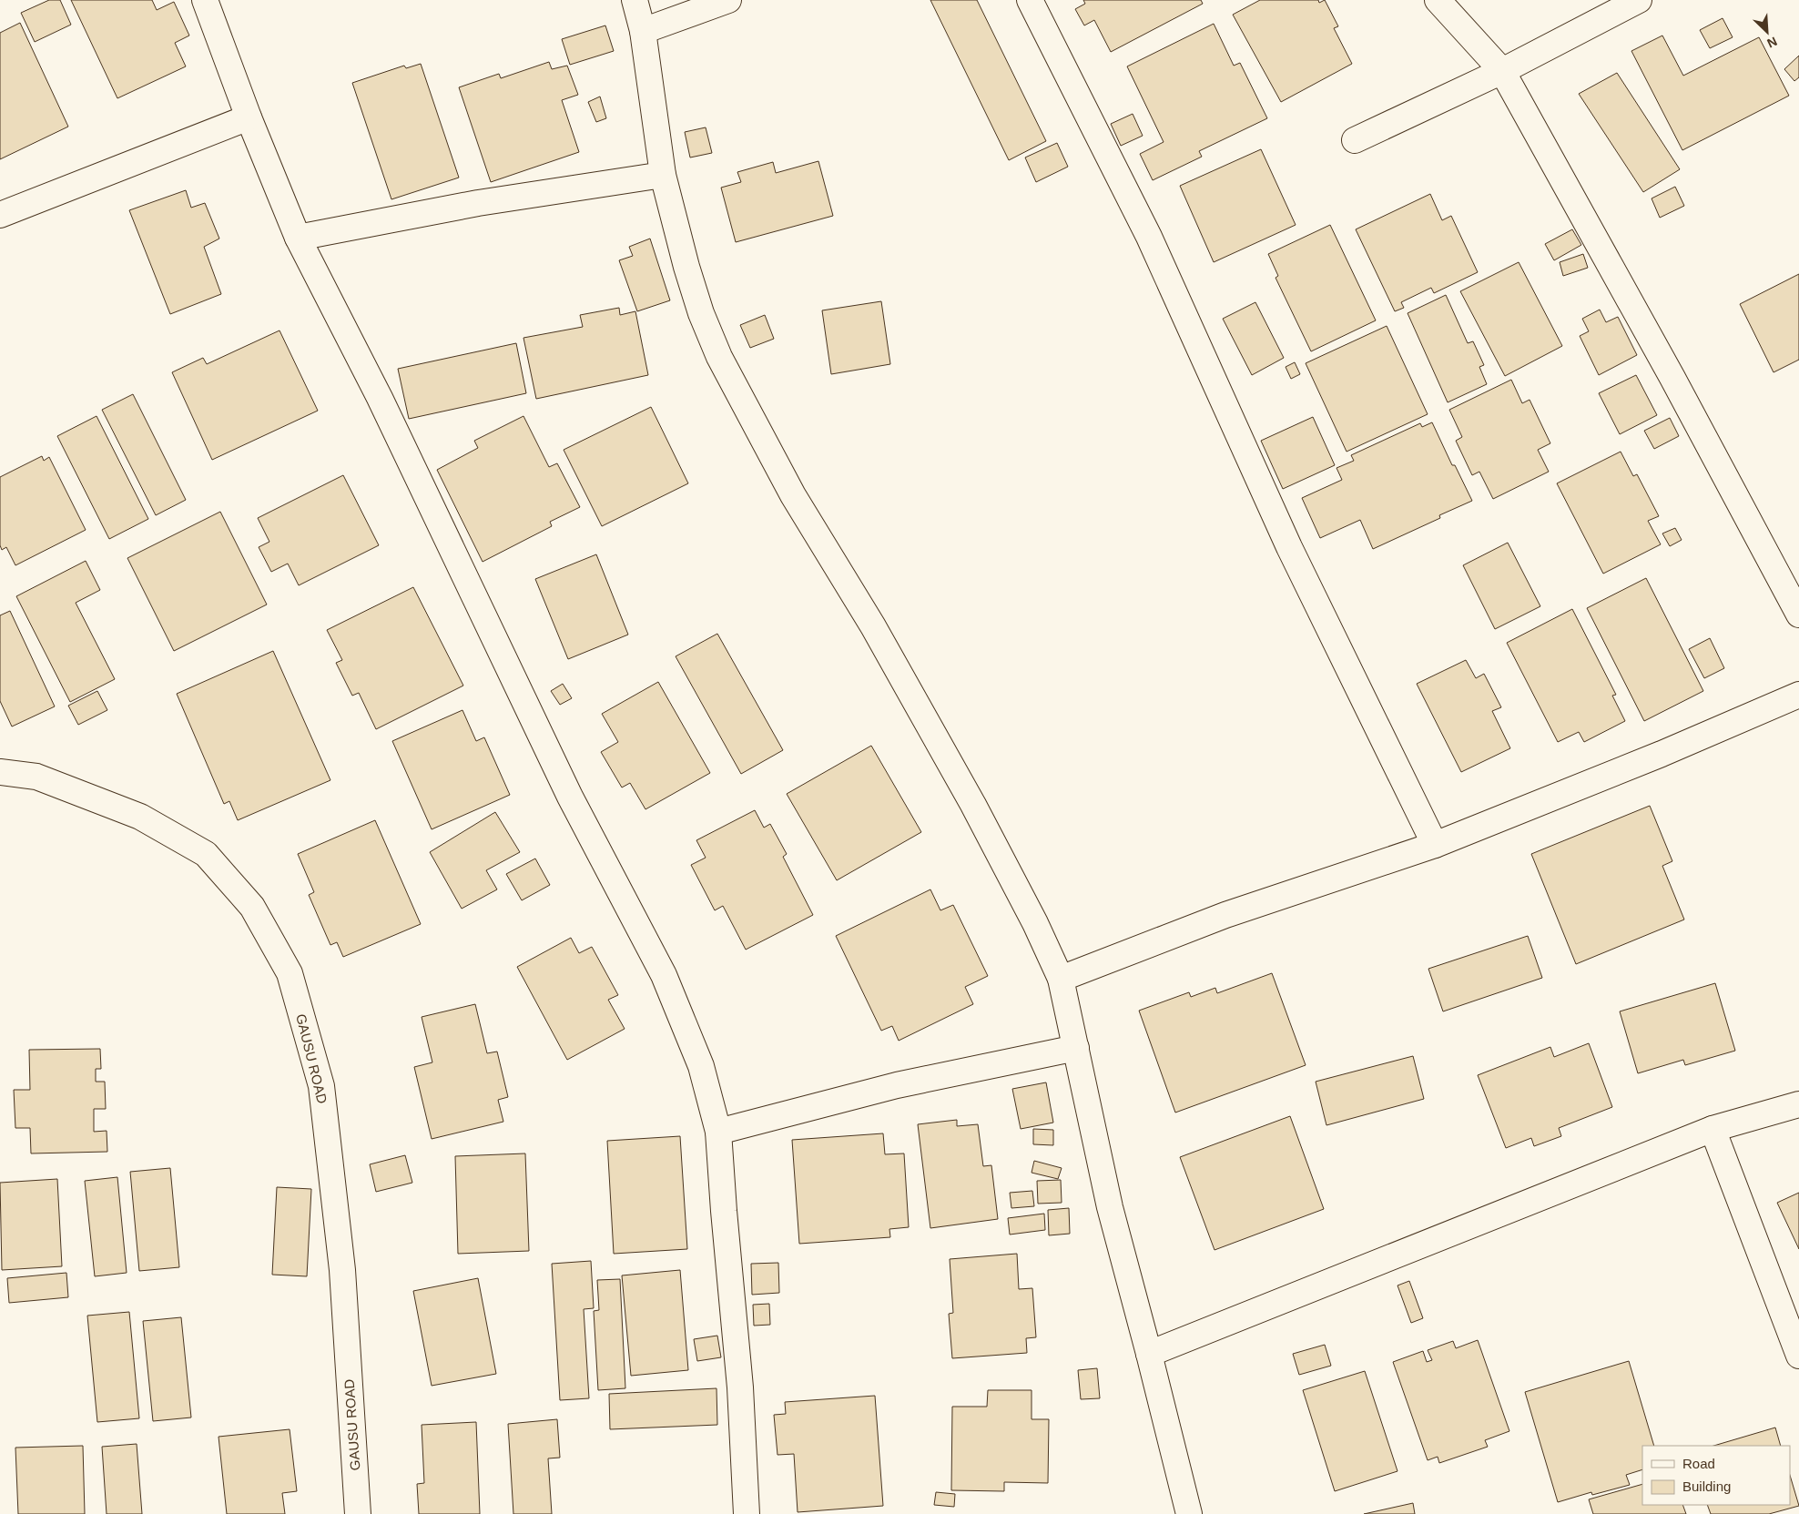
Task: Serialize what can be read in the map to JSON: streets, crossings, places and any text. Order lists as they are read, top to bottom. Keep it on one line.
{"streets":{"street":["GAUSU ROAD"]},"legend":["Road","Building"],"north":"bottom right"}
